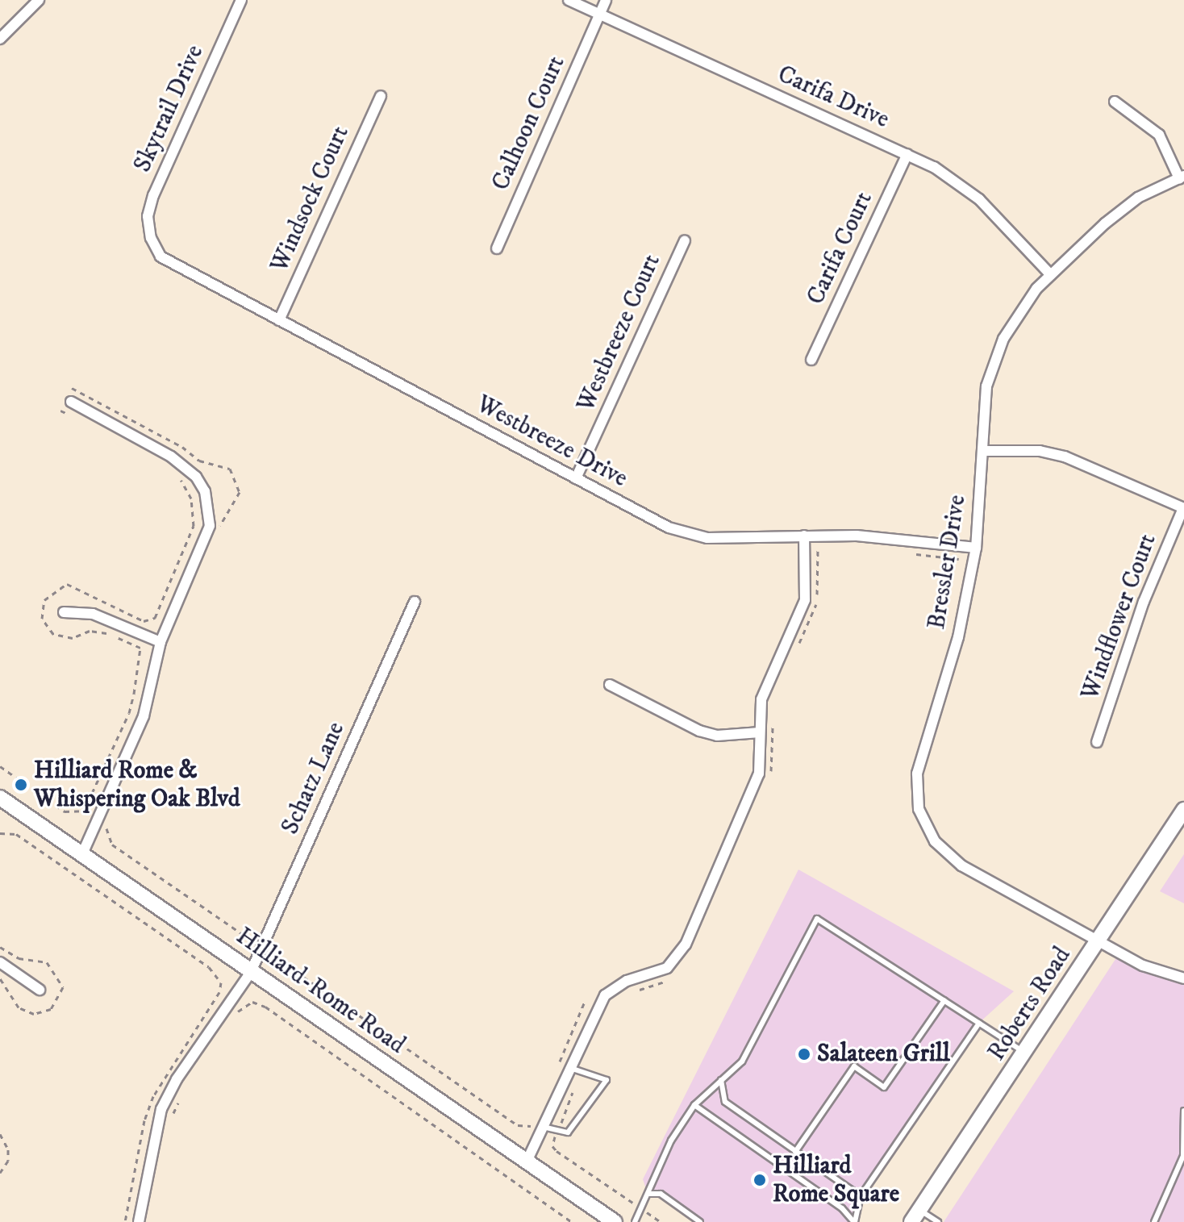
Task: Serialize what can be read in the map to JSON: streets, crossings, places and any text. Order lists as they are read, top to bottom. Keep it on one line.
{"streets":{"main road":["Hilliard-Rome Road","Roberts Road"],"street":["Carifa Drive","Skytrail Drive","Calhoon Court","Windsock Court","Carifa Court","Westbreeze Court","Westbreeze Drive","Bressler Drive","Windflower Court","Schatz Lane"]},"crossings":[["Carifa Drive","Calhoon Court"],["Carifa Drive","Carifa Court"],["Carifa Drive","Bressler Drive"],["Skytrail Drive","Westbreeze Drive"],["Windsock Court","Westbreeze Drive"],["Westbreeze Court","Westbreeze Drive"],["Westbreeze Drive","Bressler Drive"],["Bressler Drive","Roberts Road"],["Schatz Lane","Hilliard-Rome Road"]],"places":["Hilliard Rome & Whispering Oak Blvd","Salateen Grill","Hilliard Rome Square"]}
